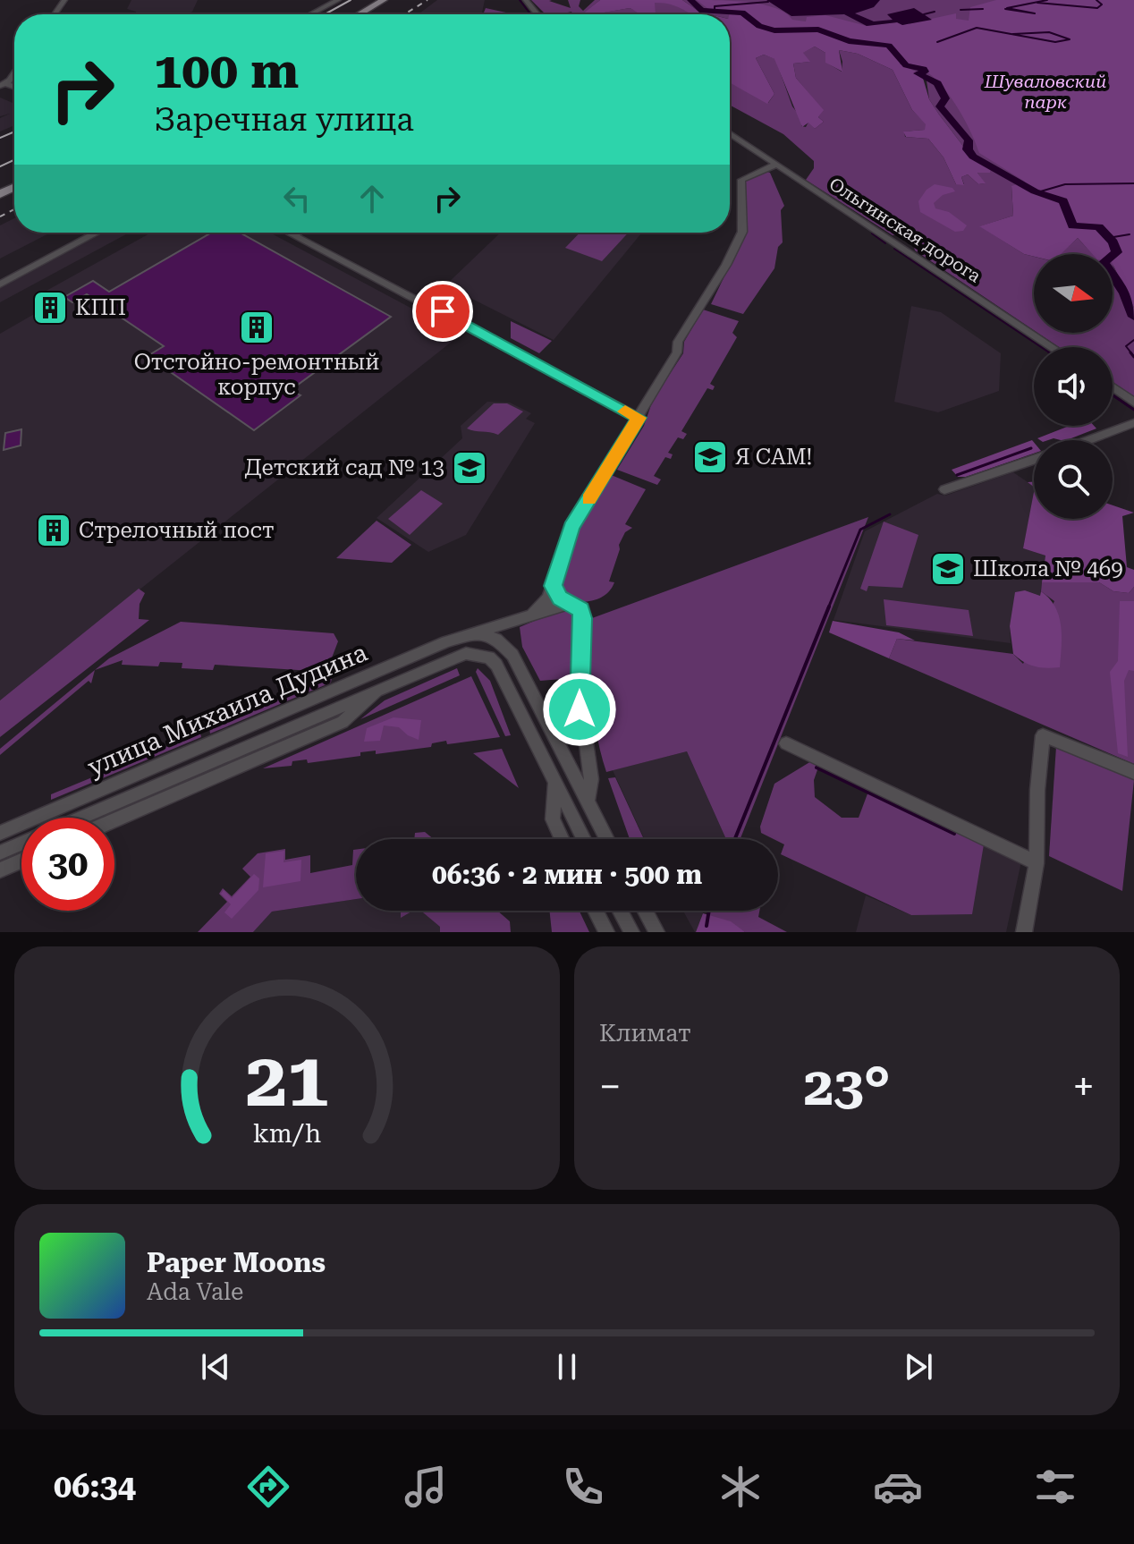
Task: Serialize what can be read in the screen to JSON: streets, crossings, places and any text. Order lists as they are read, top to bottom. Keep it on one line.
{"streets":{"street":["Ольгинская дорога","улица Михаила Дудина"]},"parks":["Шуваловский парк"],"places":{"building":["КПП","Отстойно-ремонтный корпус","Стрелочный пост"],"school or university":["Я САМ!","Детский сад № 13","Школа № 469"]},"north":"right","page":{"turn":["100 m","Заречная улица"],"limit":"30","trip":"06:36 · 2 мин · 500 m","tile":"Климат","heat":["−","23°","+"],"song":["Paper Moons","Ada Vale"],"tabs":"06:34","gauge":["21","km/h"]}}
